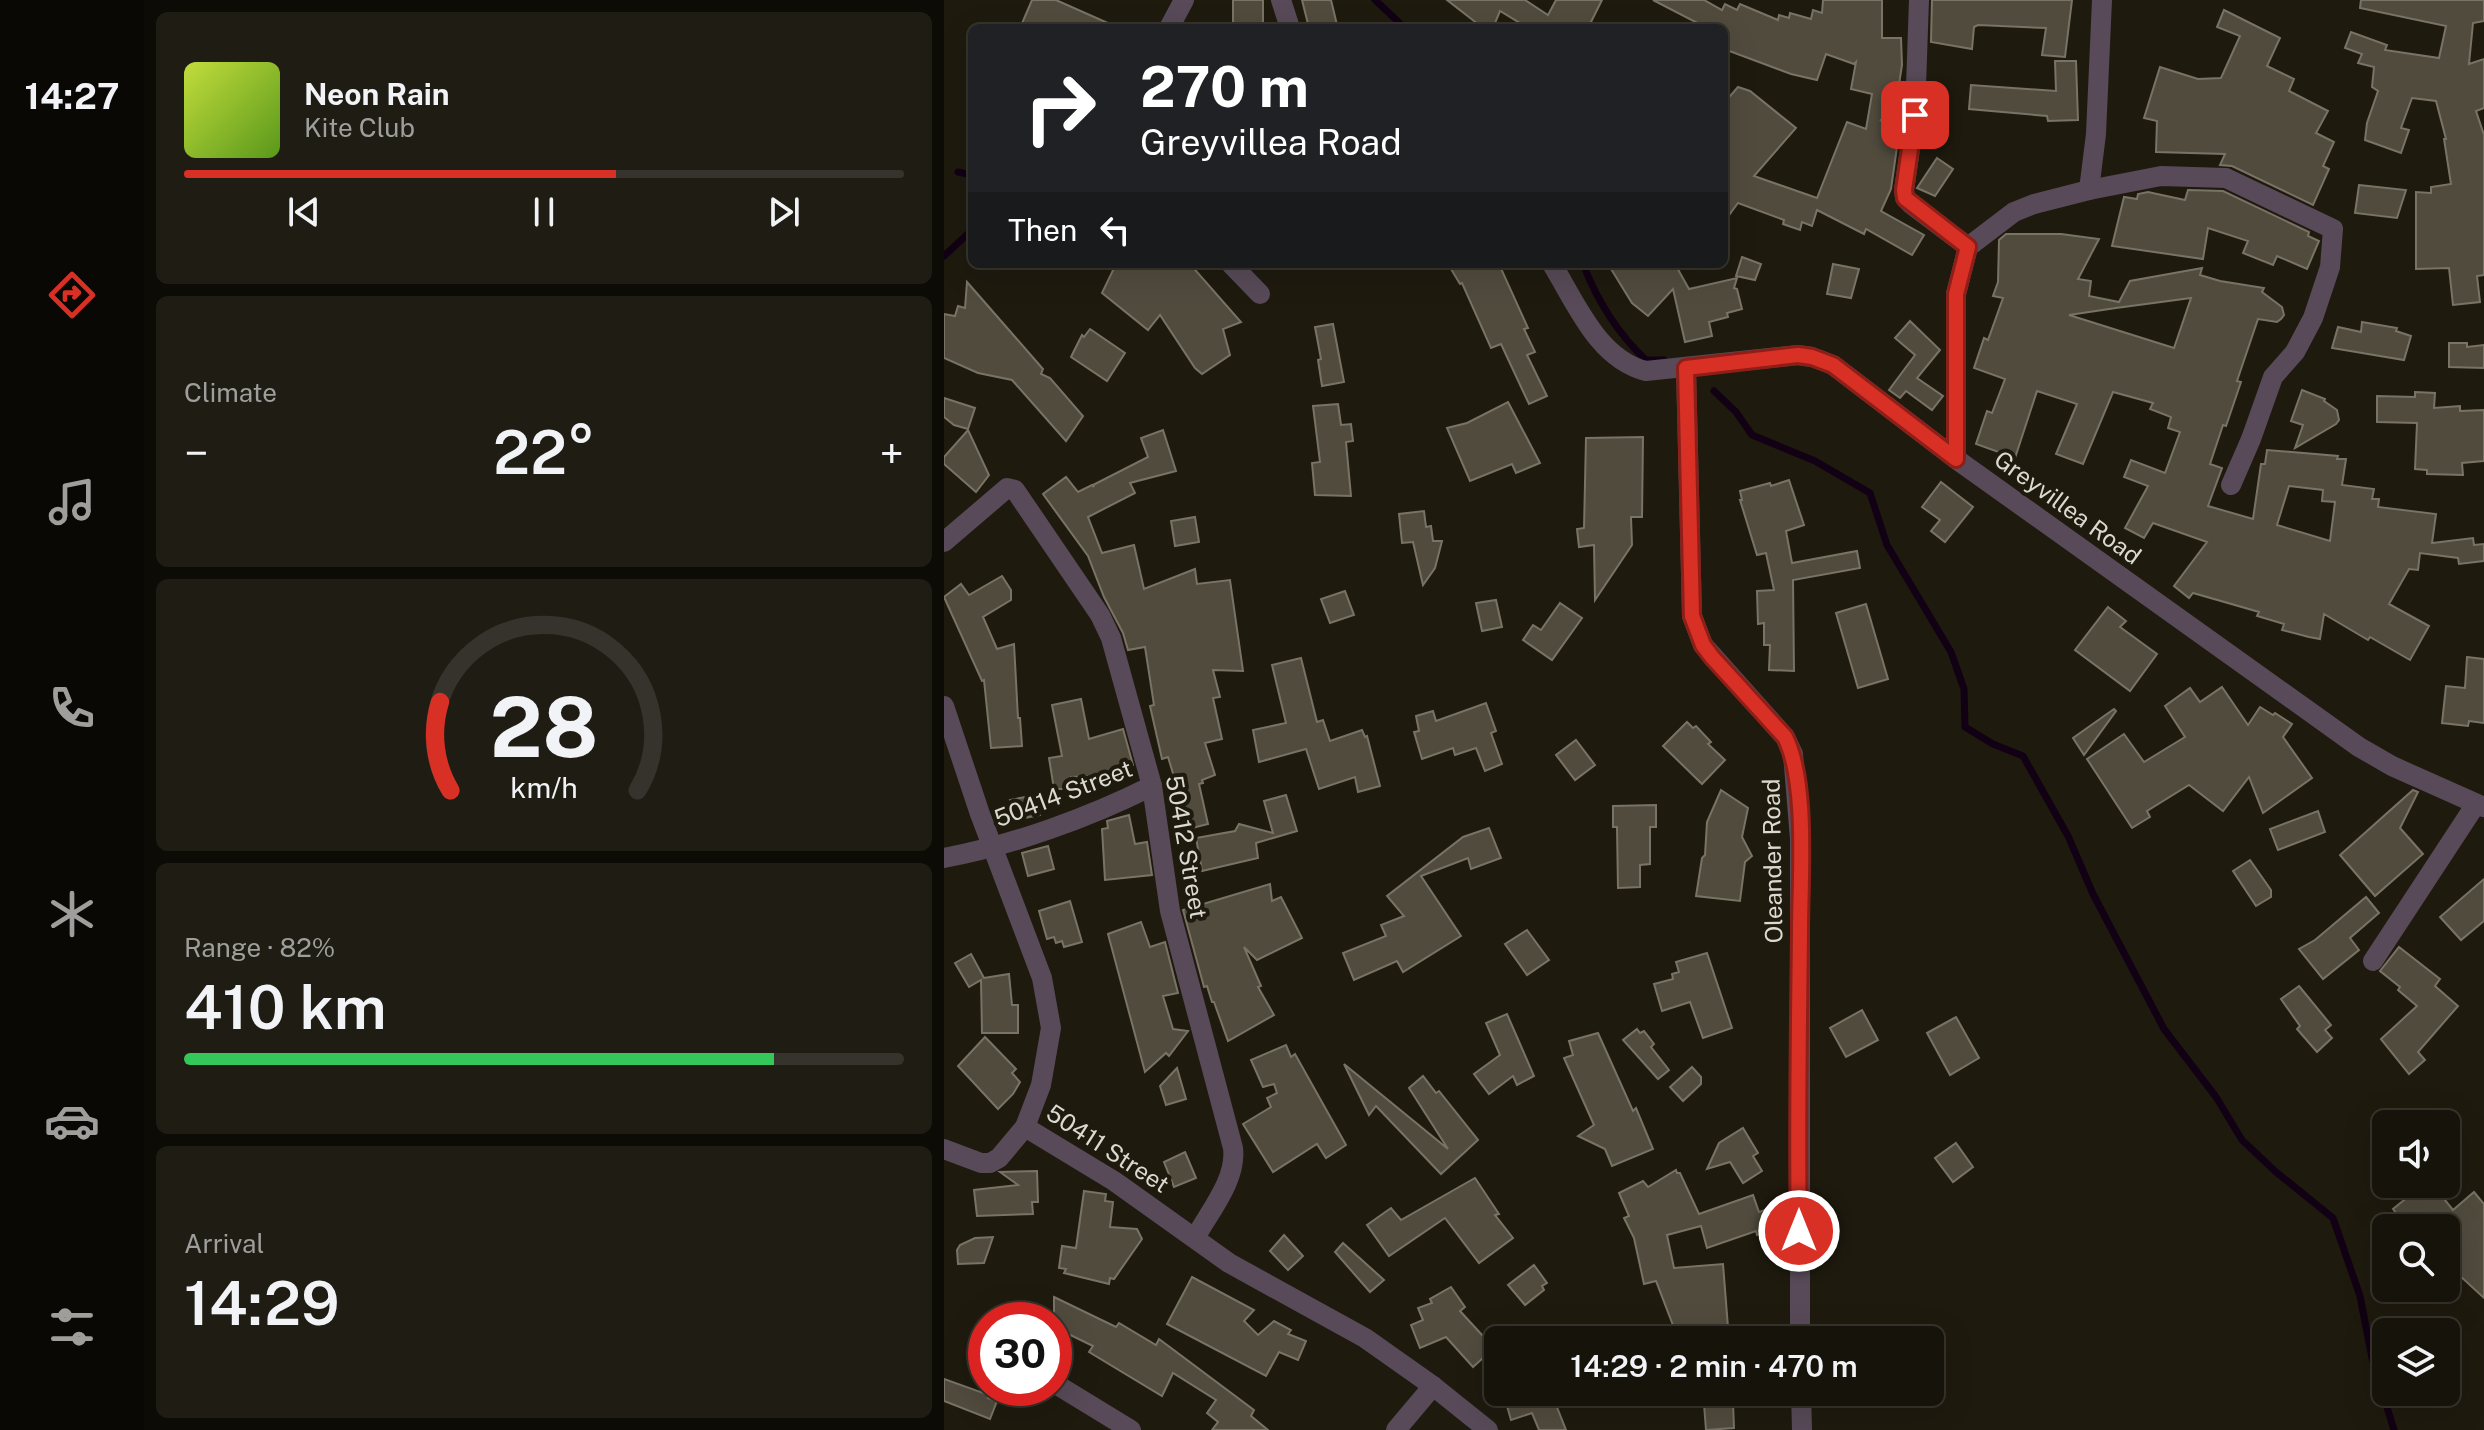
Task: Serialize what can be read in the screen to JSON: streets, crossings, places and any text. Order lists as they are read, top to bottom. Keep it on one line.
{"streets":{"street":["Greyvillea Road","50414 Street","50412 Street","Oleander Road","50411 Street"]},"crossings":[["Greyvillea Road","Oleander Road"],["50414 Street","50412 Street"],["50414 Street","50411 Street"],["50412 Street","50411 Street"]],"page":{"tabs":"14:27","turn":["270 m","Greyvillea Road"],"song":["Neon Rain","Kite Club"],"then":"Then","tile":["Climate",["Range · 82%","410 km"],["Arrival","14:29"]],"heat":["−","22°","+"],"limit":"30","trip":"14:29 · 2 min · 470 m","gauge":["28","km/h"]}}
